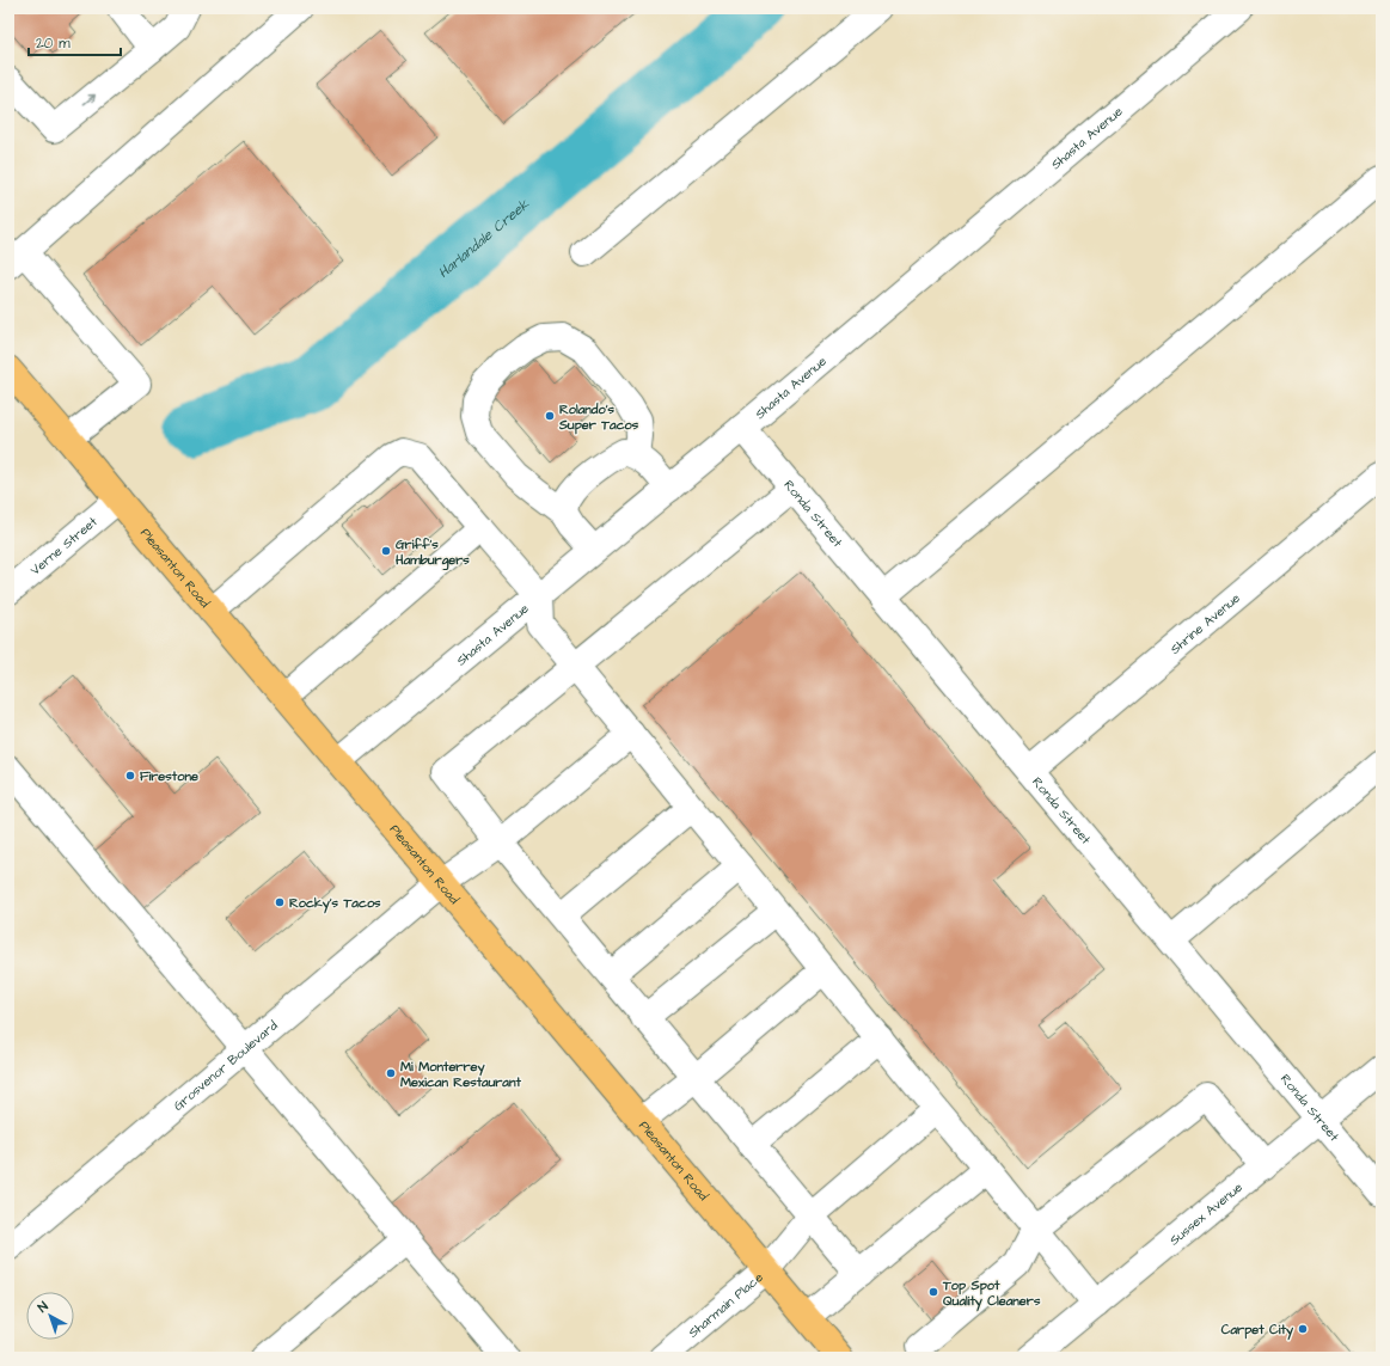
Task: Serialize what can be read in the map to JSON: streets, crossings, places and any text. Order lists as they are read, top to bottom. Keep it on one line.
{"streets":{"main road":["Pleasanton Road"],"street":["Shasta Avenue","Ronda Street","Verne Street","Shrine Avenue","Grosvenor Boulevard","Sussex Avenue","Sharmain Place"]},"crossings":[["Shasta Avenue","Ronda Street"],["Shasta Avenue","Pleasanton Road"],["Ronda Street","Shrine Avenue"],["Ronda Street","Sussex Avenue"],["Verne Street","Pleasanton Road"],["Pleasanton Road","Grosvenor Boulevard"],["Pleasanton Road","Sharmain Place"]],"water":["Harlandale Creek"],"places":["Rolando's Super Tacos","Griff's Hamburgers","Firestone","Rocky's Tacos","Mi Monterrey Mexican Restaurant","Top Spot Quality Cleaners","Carpet City"],"scale_bar":"20 m","north":"top left"}
